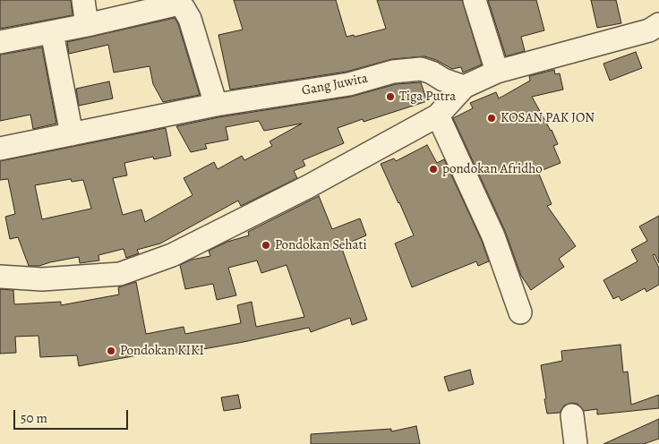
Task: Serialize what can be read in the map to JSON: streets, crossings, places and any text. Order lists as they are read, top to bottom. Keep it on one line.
{"streets":{"street":["Gang Juwita"]},"places":["Tiga Putra","KOSAN PAK JON","pondokan Afridho","Pondokan Sehati","Pondokan KIKI"],"scale_bar":"50 m"}
